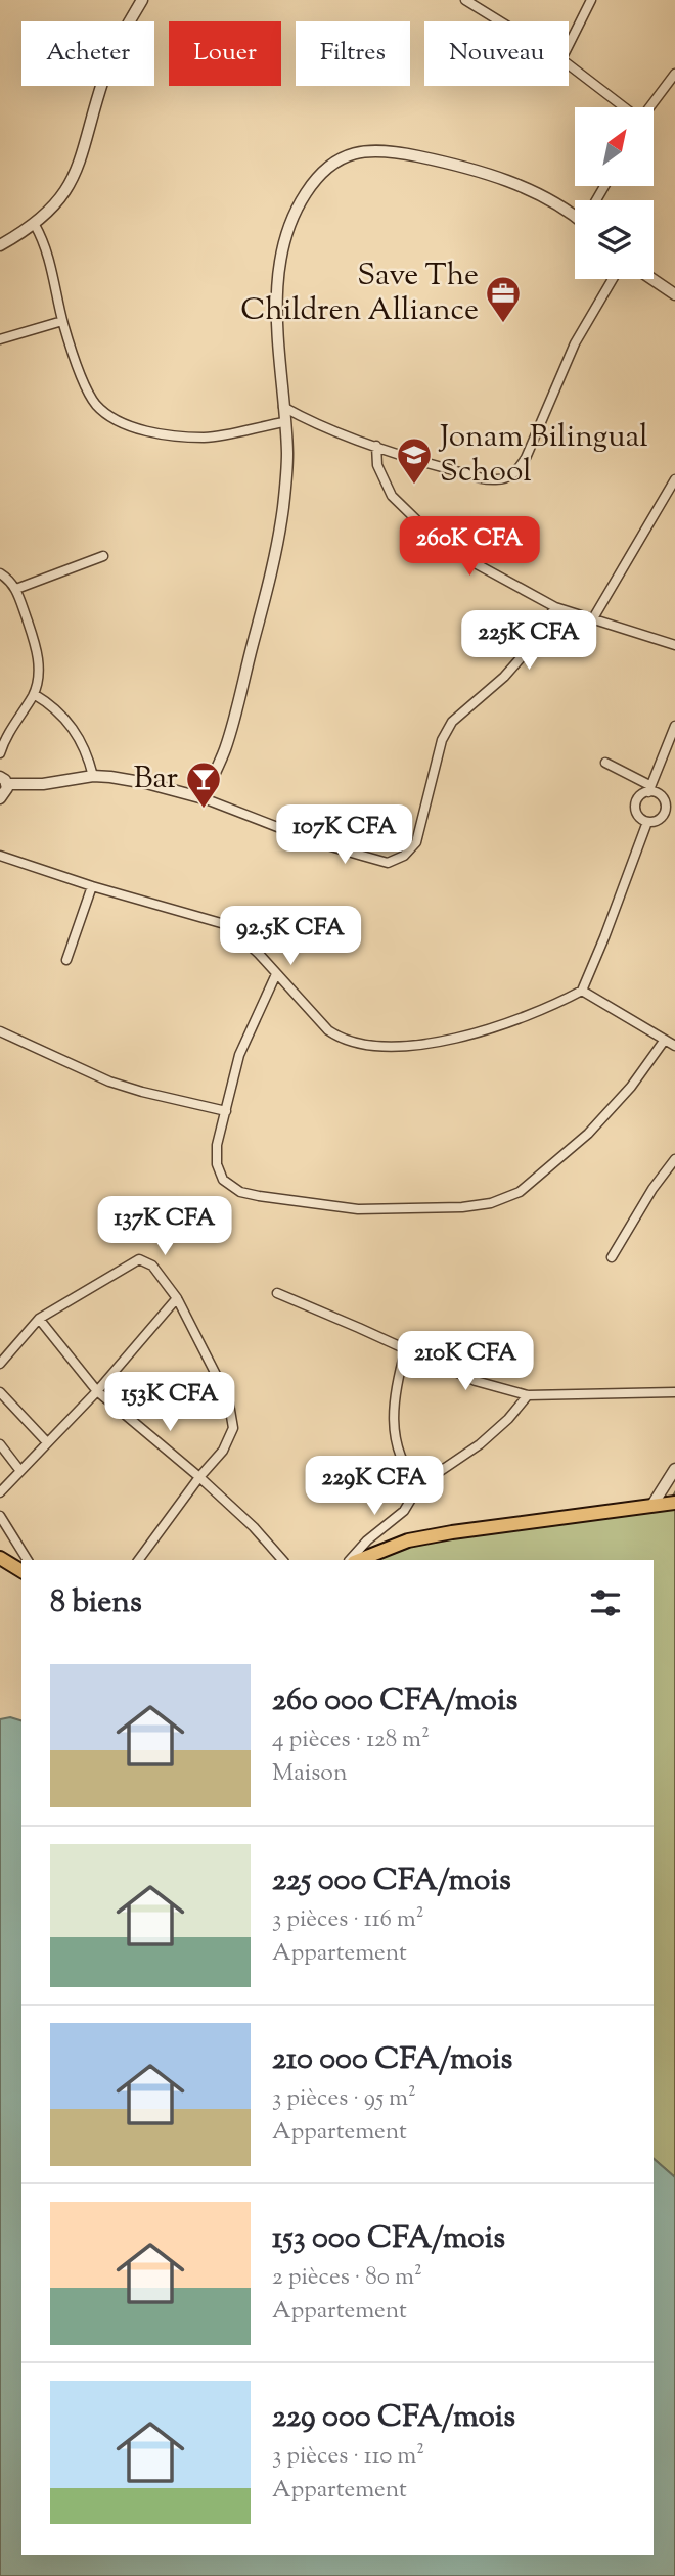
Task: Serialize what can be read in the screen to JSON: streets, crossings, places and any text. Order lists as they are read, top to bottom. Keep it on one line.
{"places":{"office":["Save The Children Alliance"],"school or university":["Jonam Bilingual School"],"bar":["Bar"]},"north":"top right","page":{"chip":["Acheter","Louer","Filtres","Nouveau"],"price":["260K CFA","225K CFA","107K CFA","92.5K CFA","137K CFA","210K CFA","153K CFA","229K CFA"],"heading":"8 biens","list":[{"name":"260 000 CFA/mois","note":"4 pièces · 128 m² · Maison"},{"name":"225 000 CFA/mois","note":"3 pièces · 116 m² · Appartement"},{"name":"210 000 CFA/mois","note":"3 pièces · 95 m² · Appartement"},{"name":"153 000 CFA/mois","note":"2 pièces · 80 m² · Appartement"},{"name":"229 000 CFA/mois","note":"3 pièces · 110 m² · Appartement"}]}}
